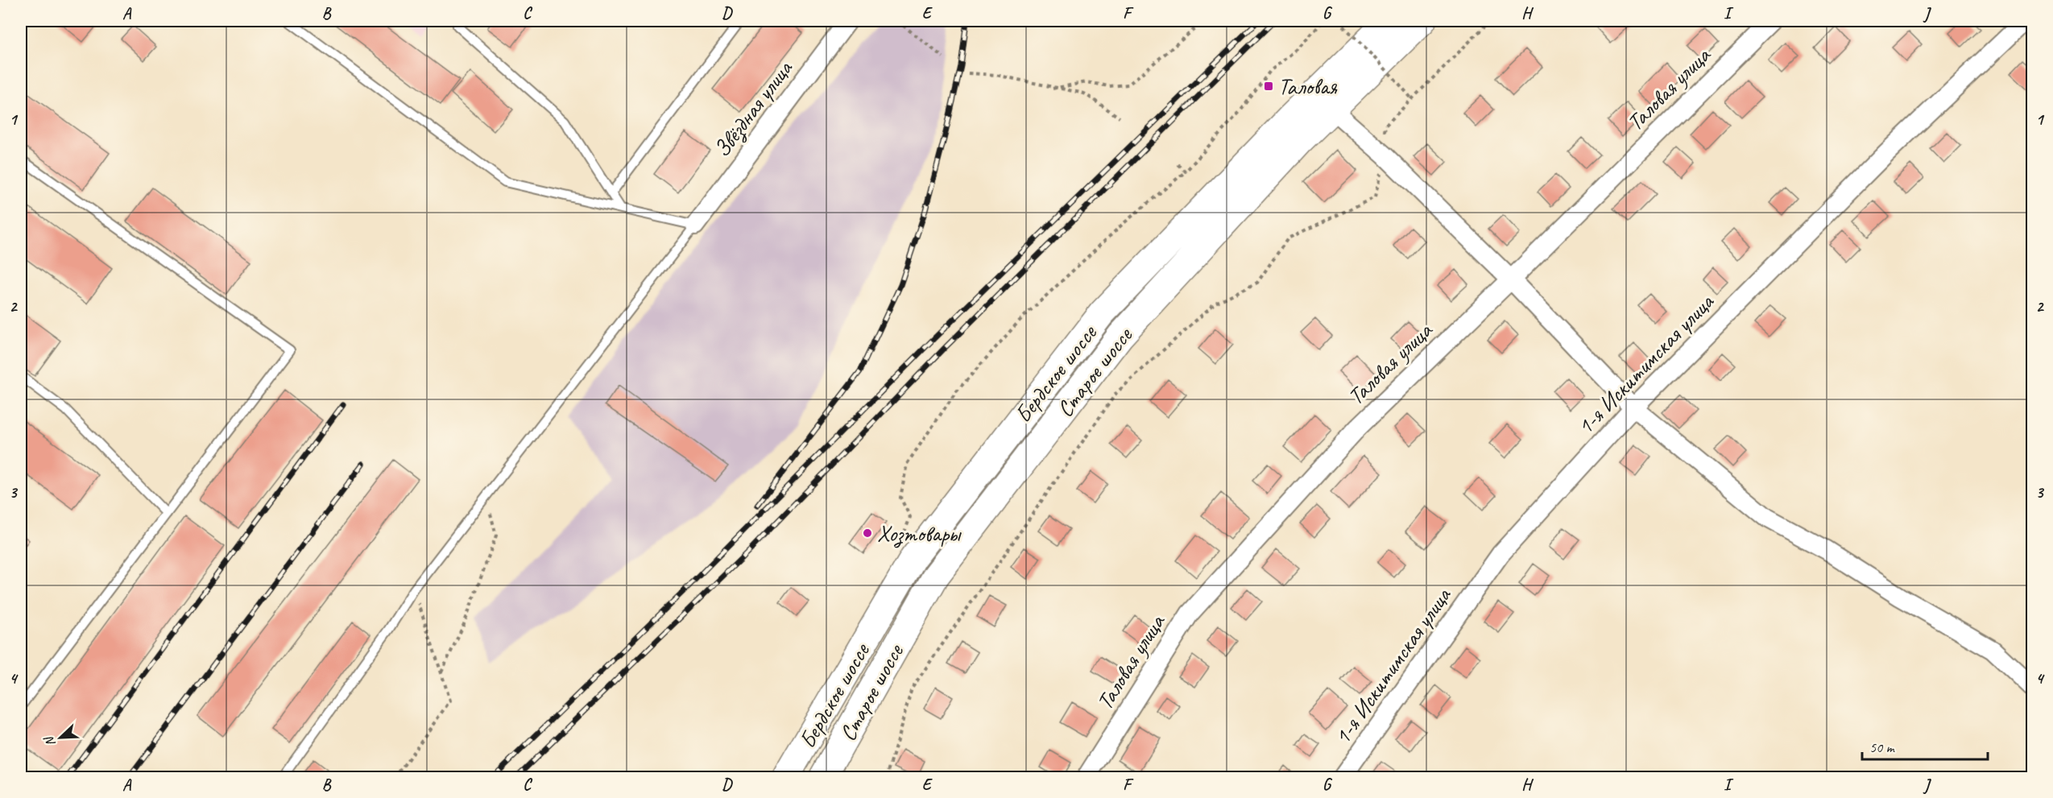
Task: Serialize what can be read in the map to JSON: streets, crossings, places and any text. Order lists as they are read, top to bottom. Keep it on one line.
{"streets":{"highway":["Старое шоссе","Бердское шоссе"],"street":["Таловая улица","Звёздная улица","1-я Искитимская улица"]},"places":{"transit":["Таловая"],"other":["Хозтовары"]},"scale_bar":"50 m","north":"bottom left","grid":{"columns":["A","B","C","D","E","F","G","H","I","J"],"rows":["1","2","3","4"]}}
